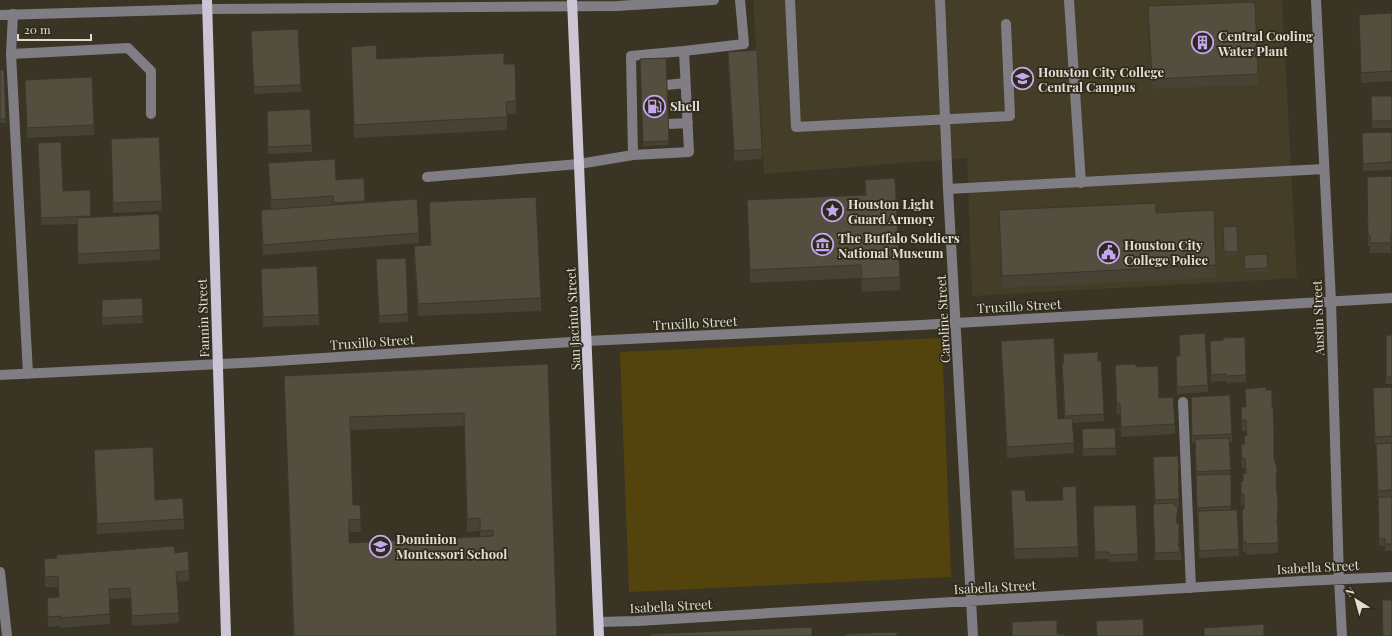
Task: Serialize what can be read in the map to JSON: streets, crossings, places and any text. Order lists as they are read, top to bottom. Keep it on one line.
{"streets":{"main road":["Fannin Street","San Jacinto Street"],"street":["Truxillo Street","Austin Street","Caroline Street","Isabella Street"]},"crossings":[["Truxillo Street","Fannin Street"],["Truxillo Street","Austin Street"],["Truxillo Street","San Jacinto Street"],["Truxillo Street","Caroline Street"],["Austin Street","Isabella Street"],["San Jacinto Street","Isabella Street"],["Caroline Street","Isabella Street"]],"places":{"building":["Central Cooling Water Plant"],"school or university":["Houston City College Central Campus","Dominion Montessori School"],"fuel station":["Shell"],"place":["Houston Light Guard Armory"],"museum":["The Buffalo Soldiers National Museum"],"public building":["Houston City College Police"]},"scale_bar":"20 m","north":"top left"}
